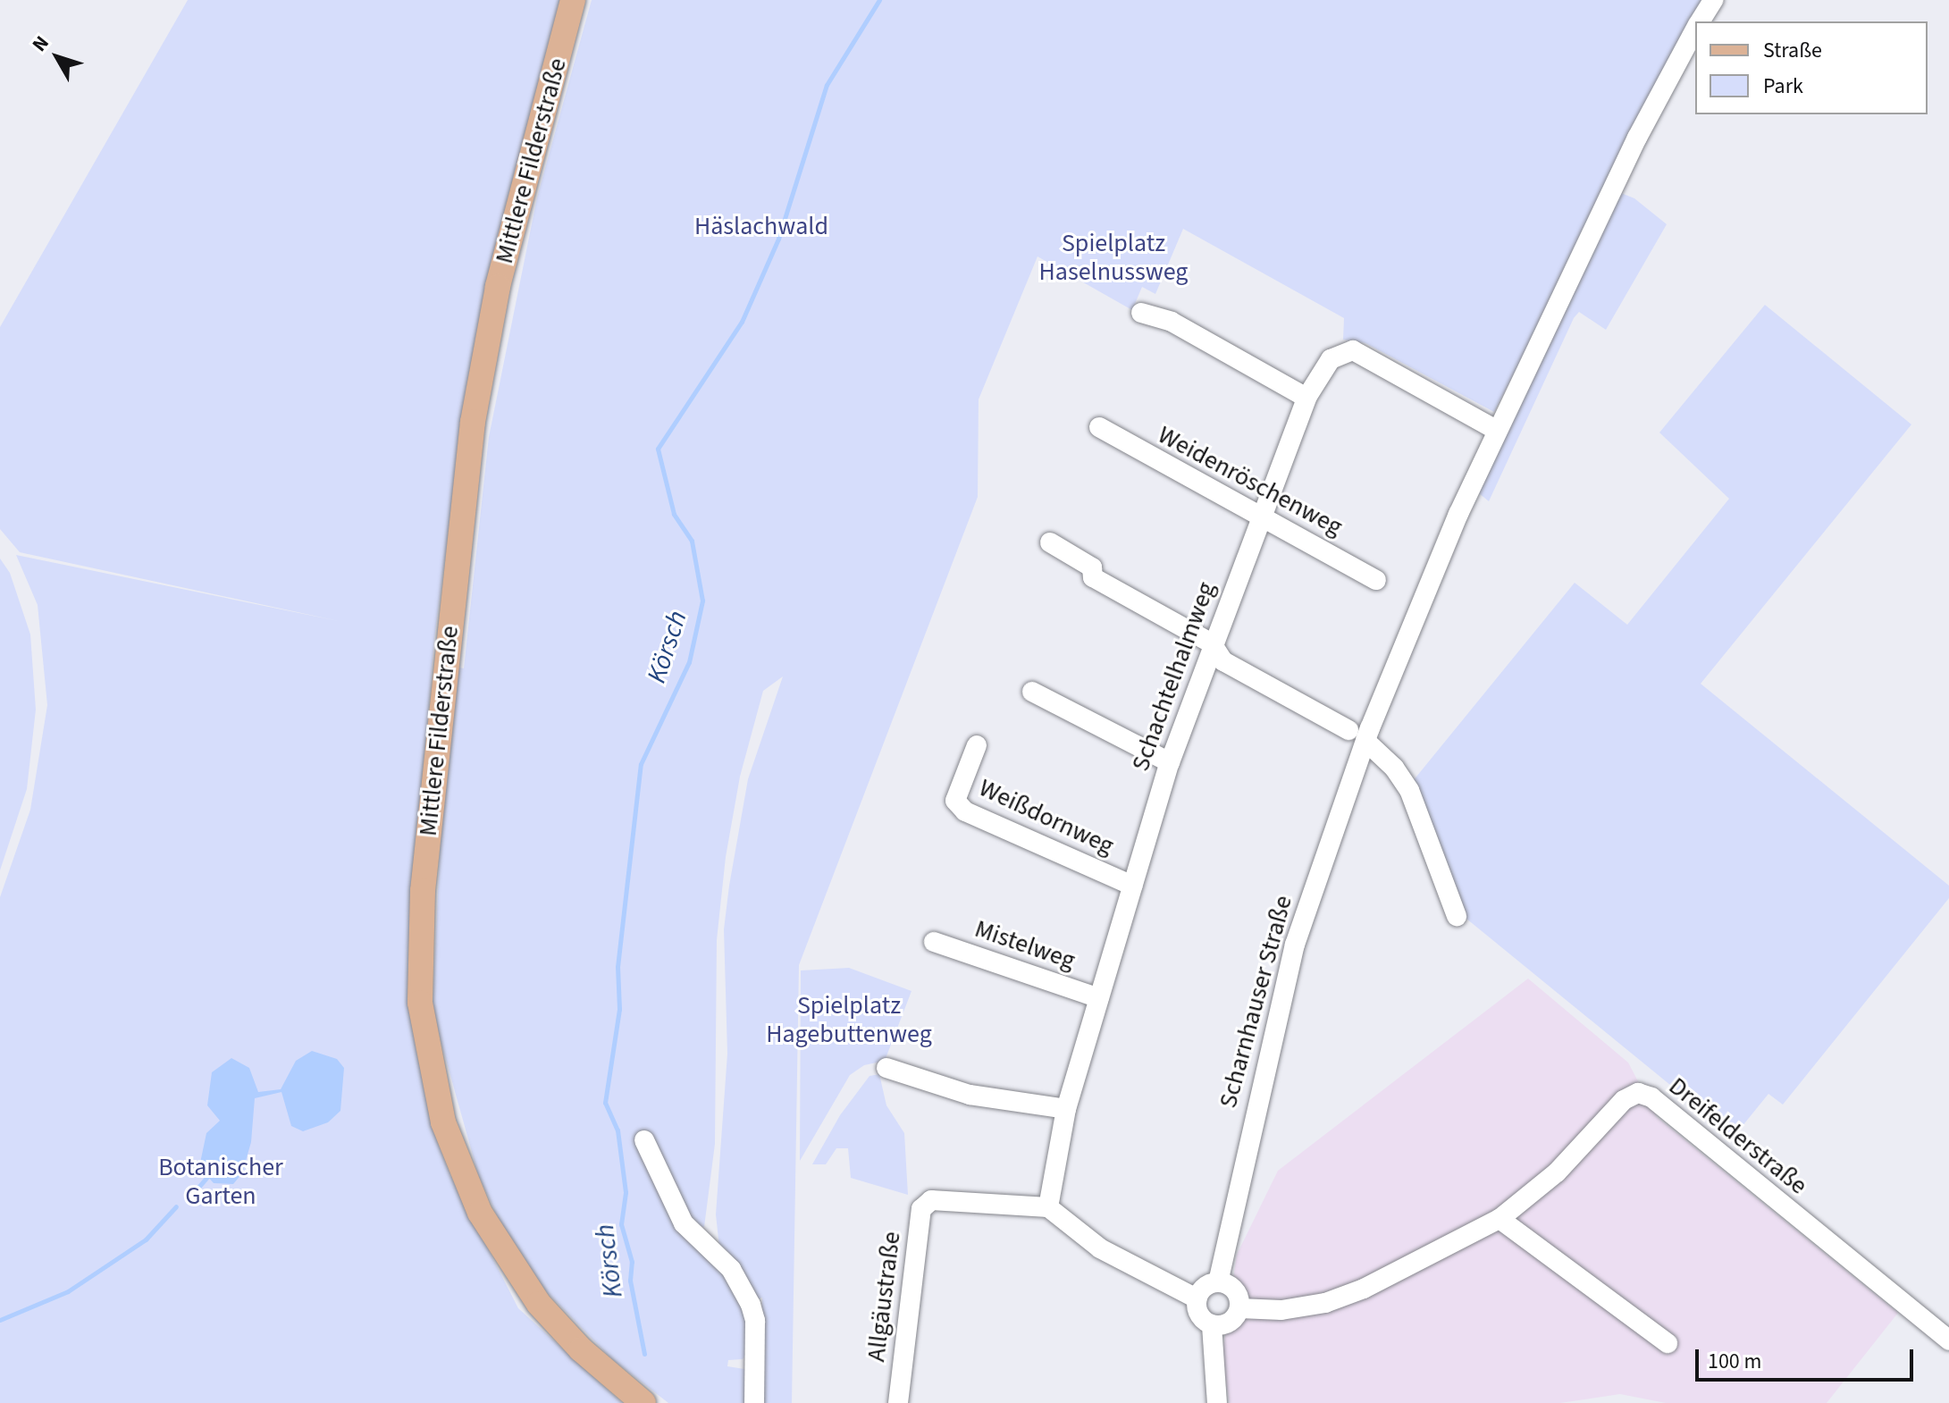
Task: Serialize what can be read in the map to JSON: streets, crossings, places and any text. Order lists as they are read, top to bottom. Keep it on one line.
{"streets":{"main road":["Mittlere Filderstraße"],"street":["Weidenröschenweg","Schachtelhalmweg","Weißdornweg","Mistelweg","Scharnhauser Straße","Dreifelderstraße","Allgäustraße"]},"crossings":[["Weidenröschenweg","Schachtelhalmweg"],["Schachtelhalmweg","Weißdornweg"],["Schachtelhalmweg","Mistelweg"],["Schachtelhalmweg","Scharnhauser Straße"],["Schachtelhalmweg","Allgäustraße"],["Scharnhauser Straße","Dreifelderstraße"]],"water":["Körsch"],"parks":["Häslachwald","Spielplatz Haselnussweg","Spielplatz Hagebuttenweg","Botanischer Garten"],"legend":["Straße","Park"],"scale_bar":"100 m","north":"top left"}
